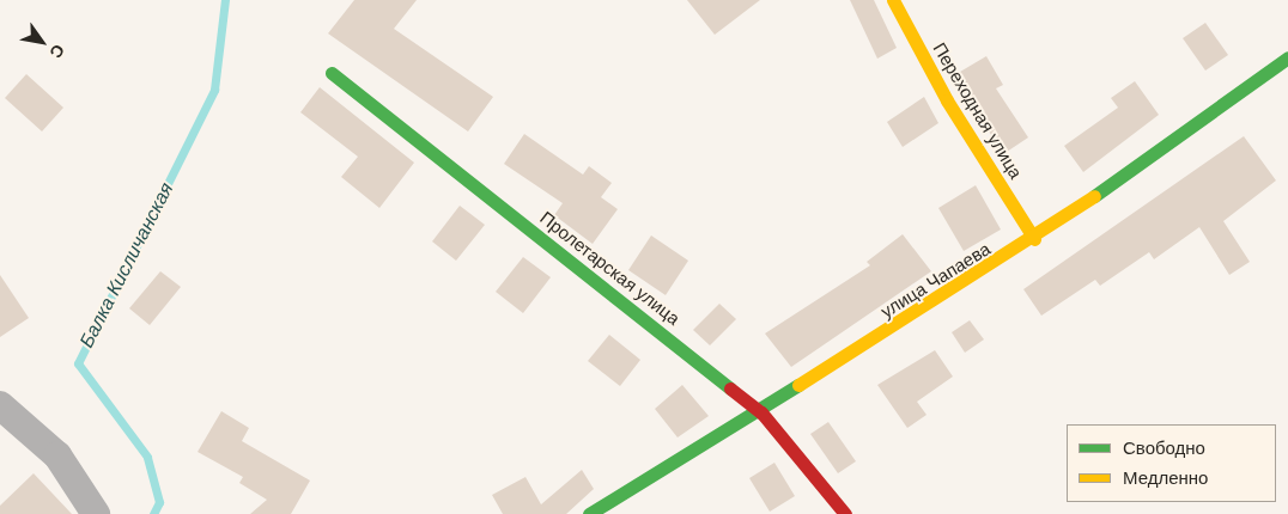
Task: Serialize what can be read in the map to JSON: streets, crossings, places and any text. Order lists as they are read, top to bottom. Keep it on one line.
{"streets":{"street":["Переходная улица","Пролетарская улица","улица Чапаева"]},"crossings":[["Переходная улица","улица Чапаева"],["Пролетарская улица","улица Чапаева"]],"water":["Балка Кисличанская"],"legend":["Свободно","Медленно"],"north":"bottom right"}
